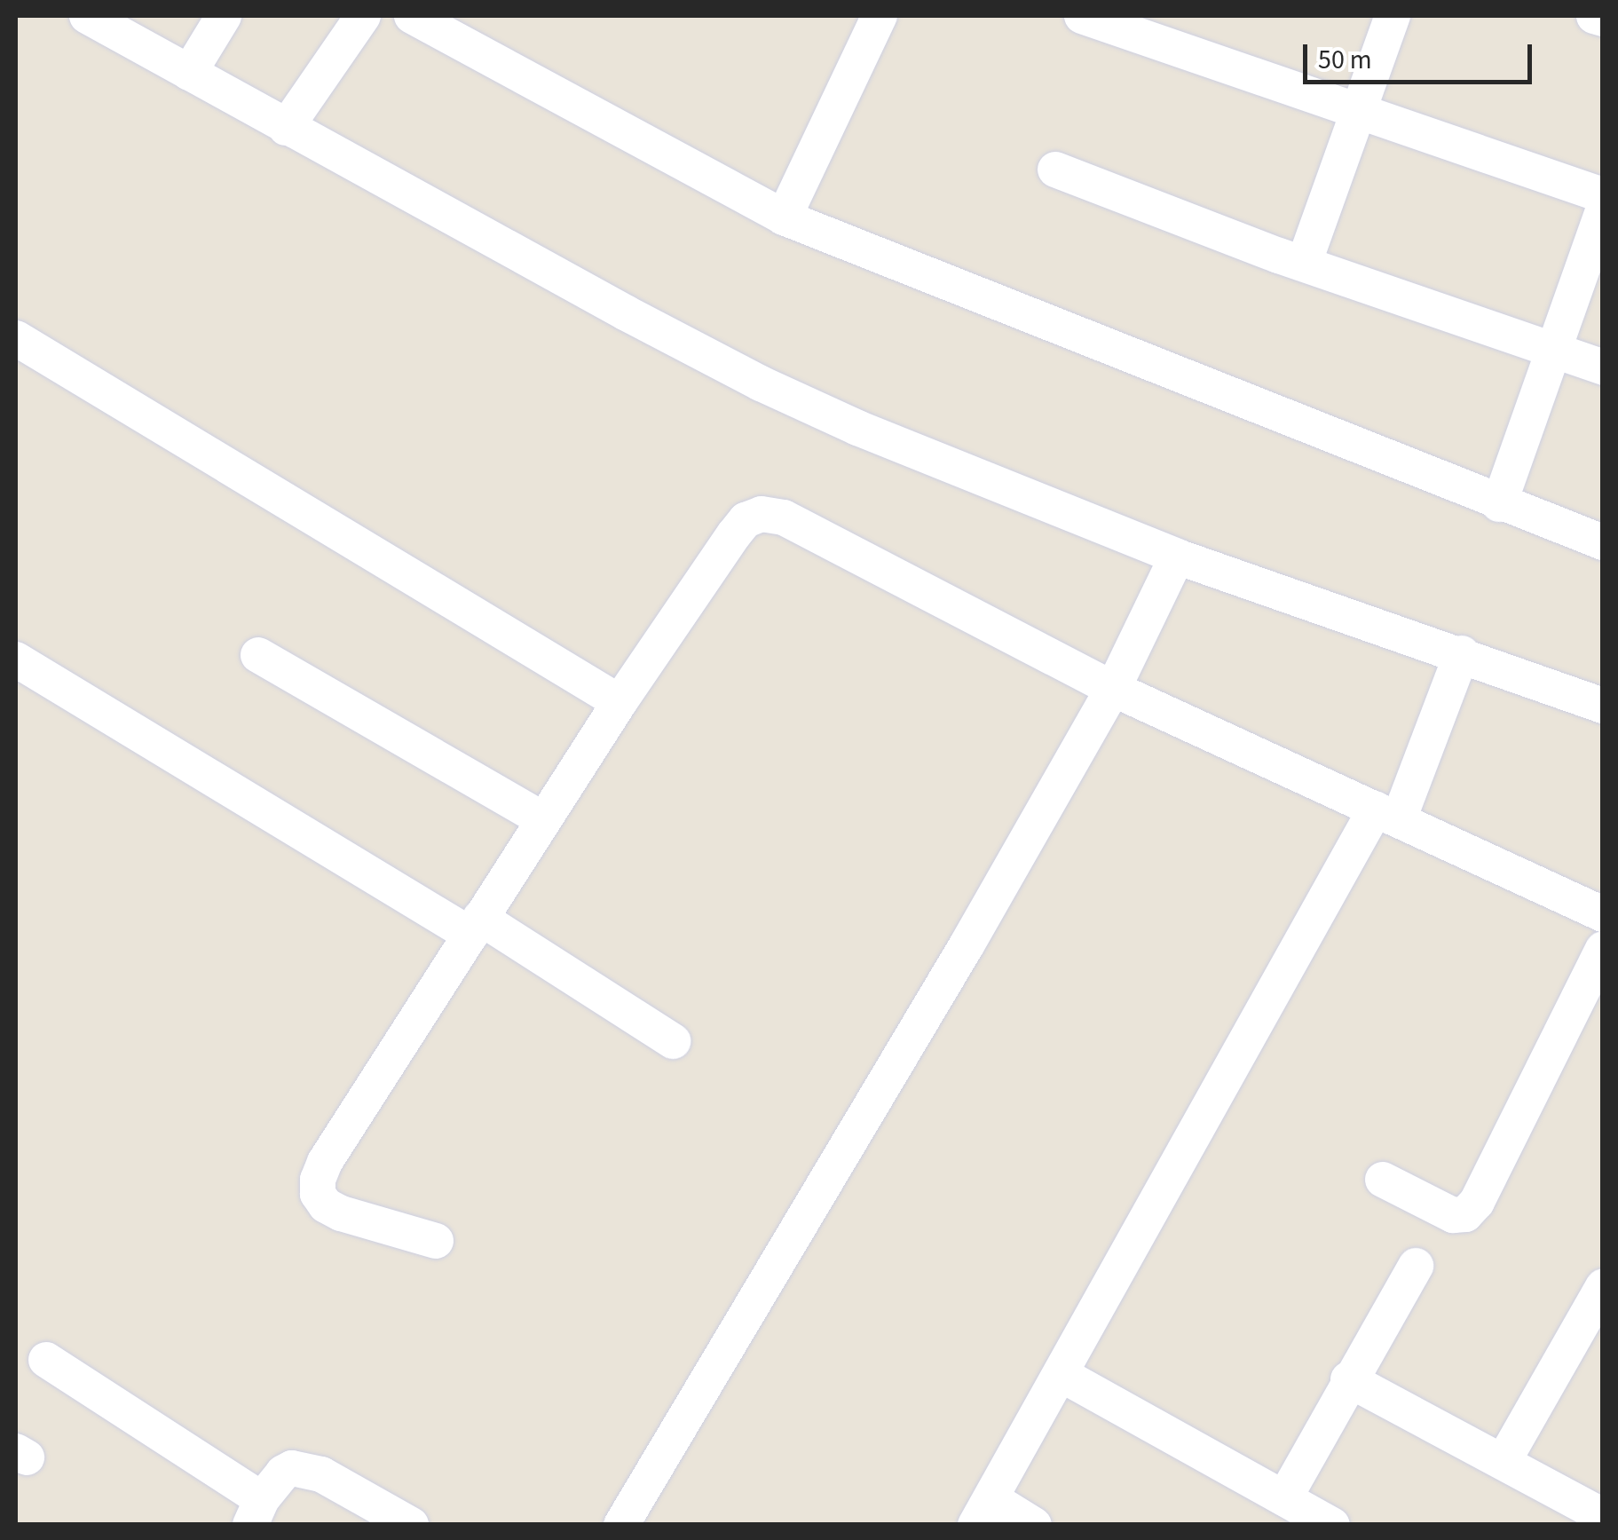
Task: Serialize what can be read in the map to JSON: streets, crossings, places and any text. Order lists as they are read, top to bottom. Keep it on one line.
{"scale_bar":"50 m"}
